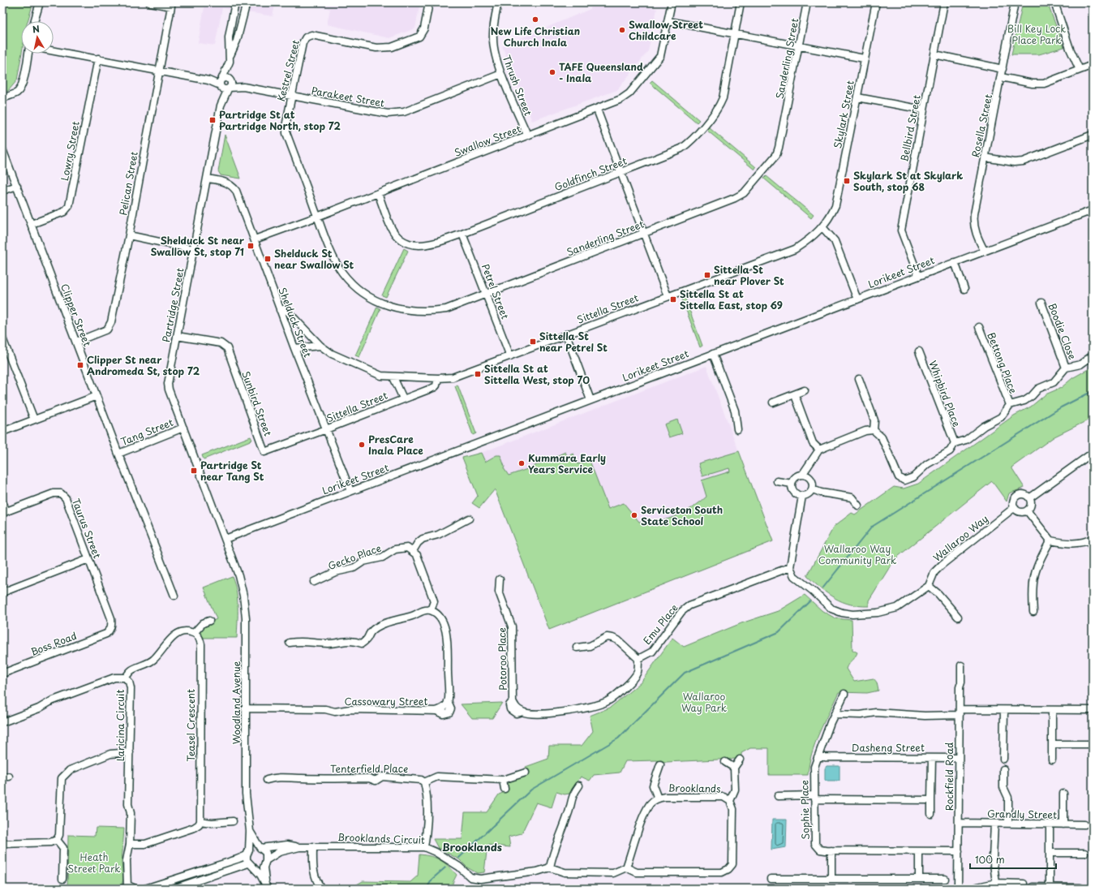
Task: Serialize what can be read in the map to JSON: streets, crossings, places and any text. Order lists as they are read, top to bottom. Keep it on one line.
{"streets":{"street":["Sanderling Street","Kestrel Street","Thrush Street","Parakeet Street","Skylark Street","Rosella Street","Bellbird Street","Swallow Street","Lowry Street","Goldfinch Street","Pelican Street","Lorikeet Street","Petrel Street","Partridge Street","Sittella Street","Clipper Street","Shelduck Street","Boodie Close","Bettong Place","Whipbird Place","Sunbird Street","Tang Street","Taurus Street","Wallaroo Way","Gecko Place","Emu Place","Boss Road","Potoroo Place","Cassowary Street","Woodland Avenue","Laricina Circuit","Teasel Crescent","Dasheng Street","Tenterfield Place","Rockfield Road","Brooklands","Sophie Place","Grandly Street","Brooklands Circuit"]},"crossings":[["Sanderling Street","Kestrel Street"],["Sanderling Street","Swallow Street"],["Sanderling Street","Petrel Street"],["Kestrel Street","Parakeet Street"],["Kestrel Street","Swallow Street"],["Thrush Street","Parakeet Street"],["Thrush Street","Swallow Street"],["Parakeet Street","Partridge Street"],["Skylark Street","Sittella Street"],["Rosella Street","Lorikeet Street"],["Bellbird Street","Lorikeet Street"],["Swallow Street","Goldfinch Street"],["Swallow Street","Shelduck Street"],["Lowry Street","Clipper Street"],["Goldfinch Street","Petrel Street"],["Pelican Street","Clipper Street"],["Lorikeet Street","Partridge Street"],["Lorikeet Street","Shelduck Street"],["Petrel Street","Sittella Street"],["Partridge Street","Shelduck Street"],["Partridge Street","Sunbird Street"],["Partridge Street","Tang Street"],["Partridge Street","Woodland Avenue"],["Sittella Street","Shelduck Street"],["Sittella Street","Sunbird Street"],["Clipper Street","Tang Street"],["Shelduck Street","Sunbird Street"],["Taurus Street","Boss Road"],["Emu Place","Potoroo Place"],["Cassowary Street","Woodland Avenue"],["Woodland Avenue","Brooklands Circuit"],["Dasheng Street","Rockfield Road"],["Dasheng Street","Sophie Place"],["Rockfield Road","Sophie Place"],["Rockfield Road","Grandly Street"]],"districts":["Brooklands"],"parks":["Bill Key Lock Place Park","Wallaroo Way Community Park","Wallaroo Way Park","Heath Street Park"],"places":{"other":["New Life Christian Church Inala","Swallow Street Childcare","TAFE Queensland - Inala","PresCare Inala Place","Kummara Early Years Service","Serviceton South State School"],"transit":["Partridge St at Partridge North, stop 72","Skylark St at Skylark South, stop 68","Shelduck St near Swallow St, stop 71","Shelduck St near Swallow St","Sittella St near Plover St","Sittella St at Sittella East, stop 69","Sittella St near Petrel St","Clipper St near Andromeda St, stop 72","Sittella St at Sittella West, stop 70","Partridge St near Tang St"]},"scale_bar":"100 m","north":"top"}
